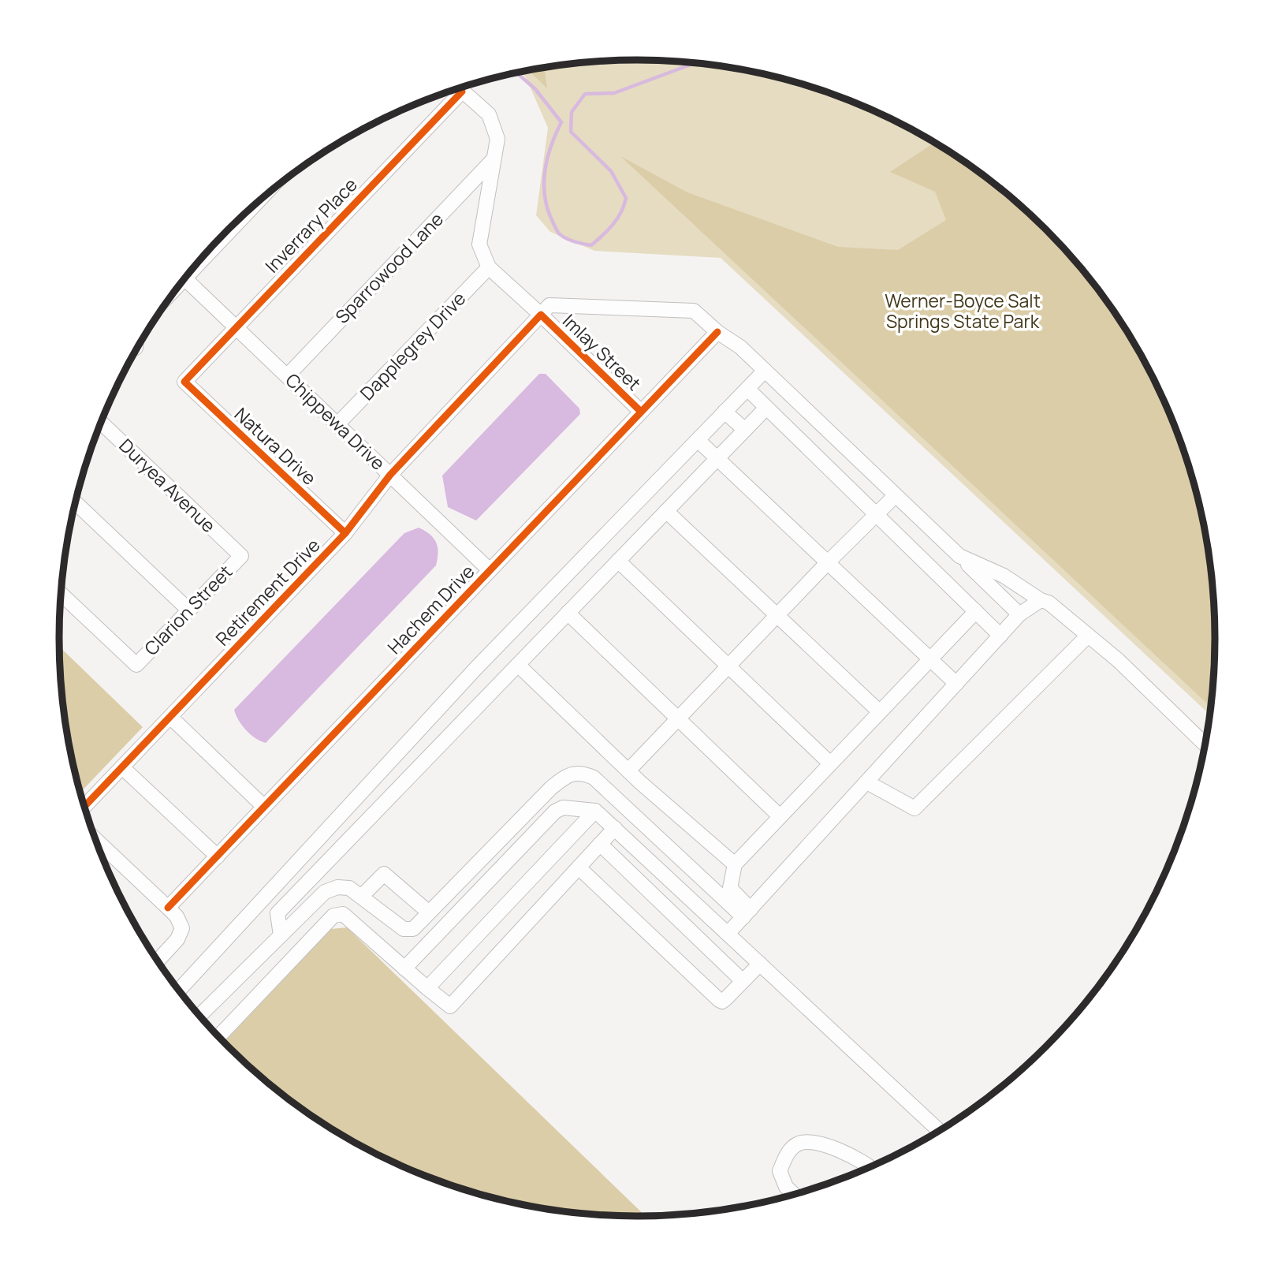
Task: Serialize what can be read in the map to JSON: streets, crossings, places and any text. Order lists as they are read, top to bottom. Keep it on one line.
{"streets":{"street":["Inverrary Place","Sparrowood Lane","Dapplegrey Drive","Imlay Street","Chippewa Drive","Natura Drive","Duryea Avenue","Retirement Drive","Hachem Drive","Clarion Street"]},"crossings":[["Inverrary Place","Chippewa Drive"],["Inverrary Place","Natura Drive"],["Sparrowood Lane","Chippewa Drive"],["Dapplegrey Drive","Imlay Street"],["Dapplegrey Drive","Chippewa Drive"],["Imlay Street","Retirement Drive"],["Imlay Street","Hachem Drive"],["Chippewa Drive","Retirement Drive"],["Chippewa Drive","Hachem Drive"],["Natura Drive","Retirement Drive"],["Duryea Avenue","Clarion Street"]],"parks":["Werner-Boyce Salt Springs State Park"]}
